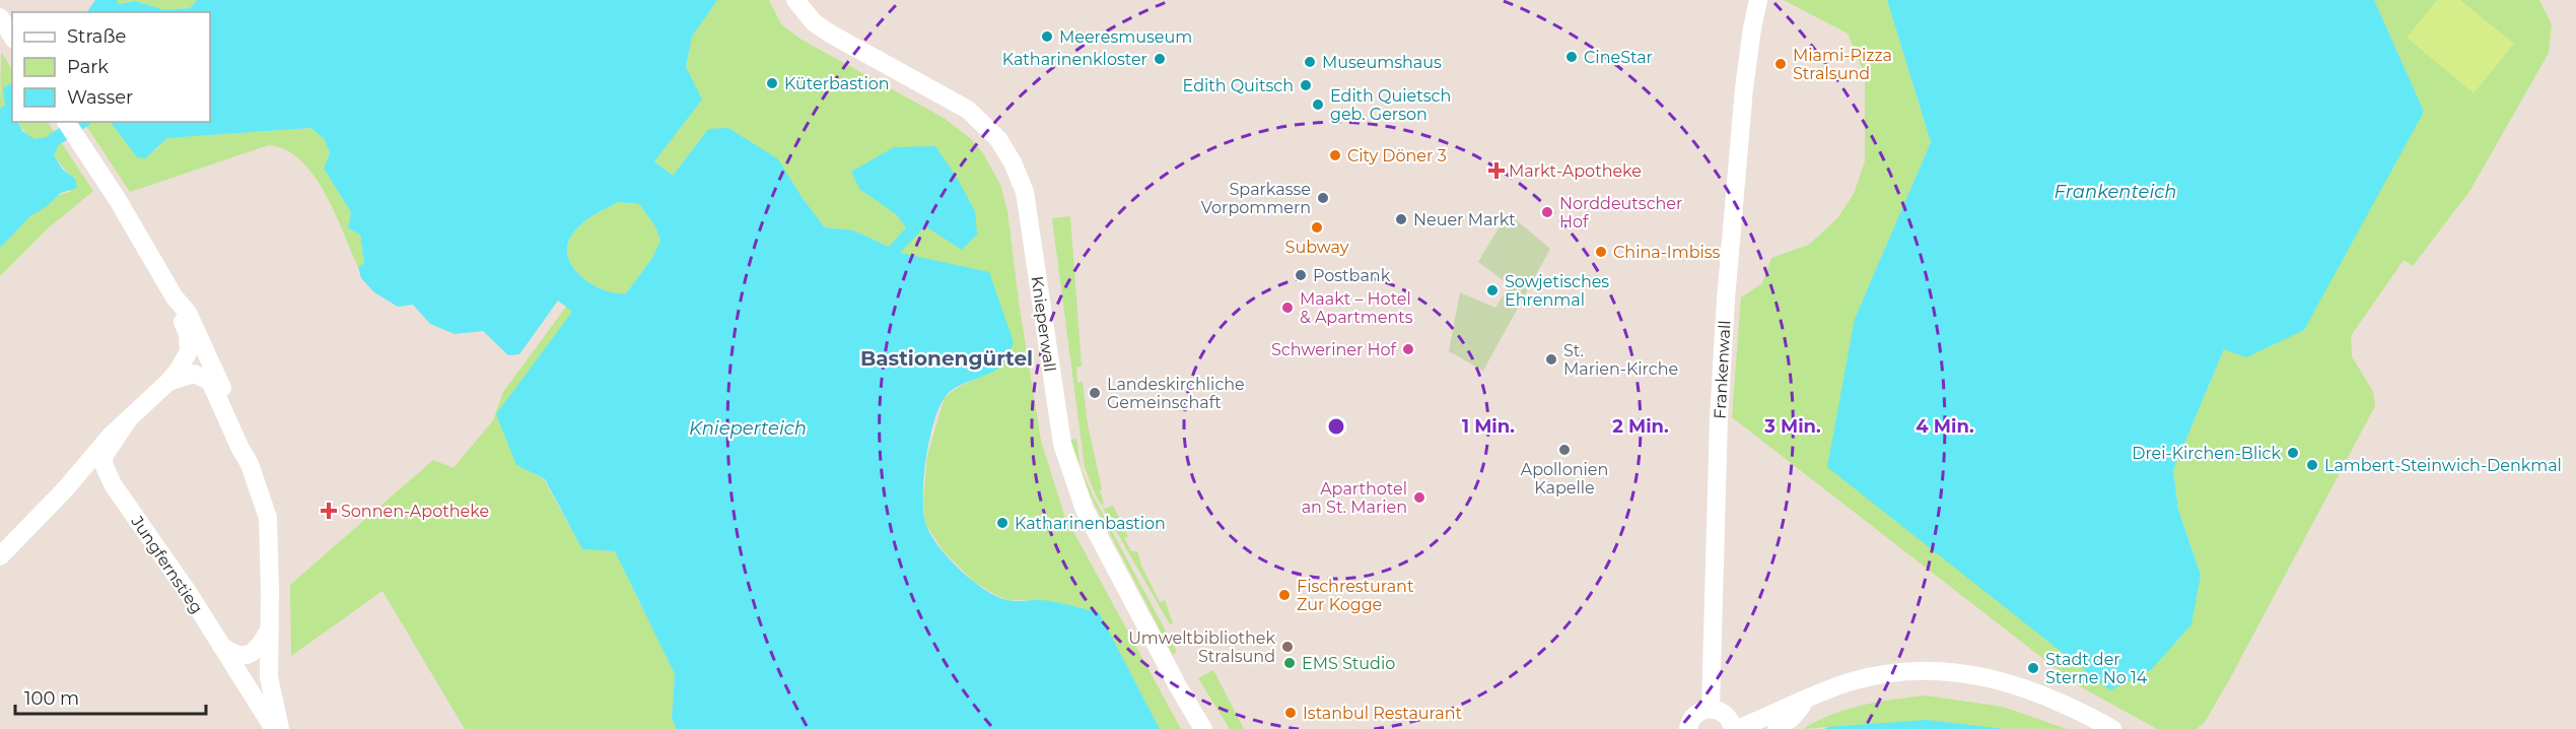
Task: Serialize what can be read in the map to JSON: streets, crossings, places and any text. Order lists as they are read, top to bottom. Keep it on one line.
{"streets":{"main road":["Knieperwall","Frankenwall","Jungfernstieg"]},"districts":["Bastionengürtel"],"water":["Frankenteich","Knieperteich"],"places":{"other":["Meeresmuseum","CineStar","Katharinenkloster","Museumshaus","Miami-Pizza Stralsund","Küterbastion","Edith Quitsch","Edith Quietsch geb. Gerson","City Döner 3","Sparkasse Vorpommern","Norddeutscher Hof","Neuer Markt","Subway","China-Imbiss","Postbank","Sowjetisches Ehrenmal","Maakt – Hotel & Apartments","Schweriner Hof","St. Marien-Kirche","Landeskirchliche Gemeinschaft","Apollonien Kapelle","Drei-Kirchen-Blick","Lambert-Steinwich-Denkmal","Aparthotel an St. Marien","Katharinenbastion","Fischresturant Zur Kogge","Umweltbibliothek Stralsund","EMS Studio","Stadt der Sterne No 14","Istanbul Restaurant"],"health":["Markt-Apotheke","Sonnen-Apotheke"]},"legend":["Straße","Park","Wasser"],"scale_bar":"100 m","rings":["1 Min.","2 Min.","3 Min.","4 Min."]}
